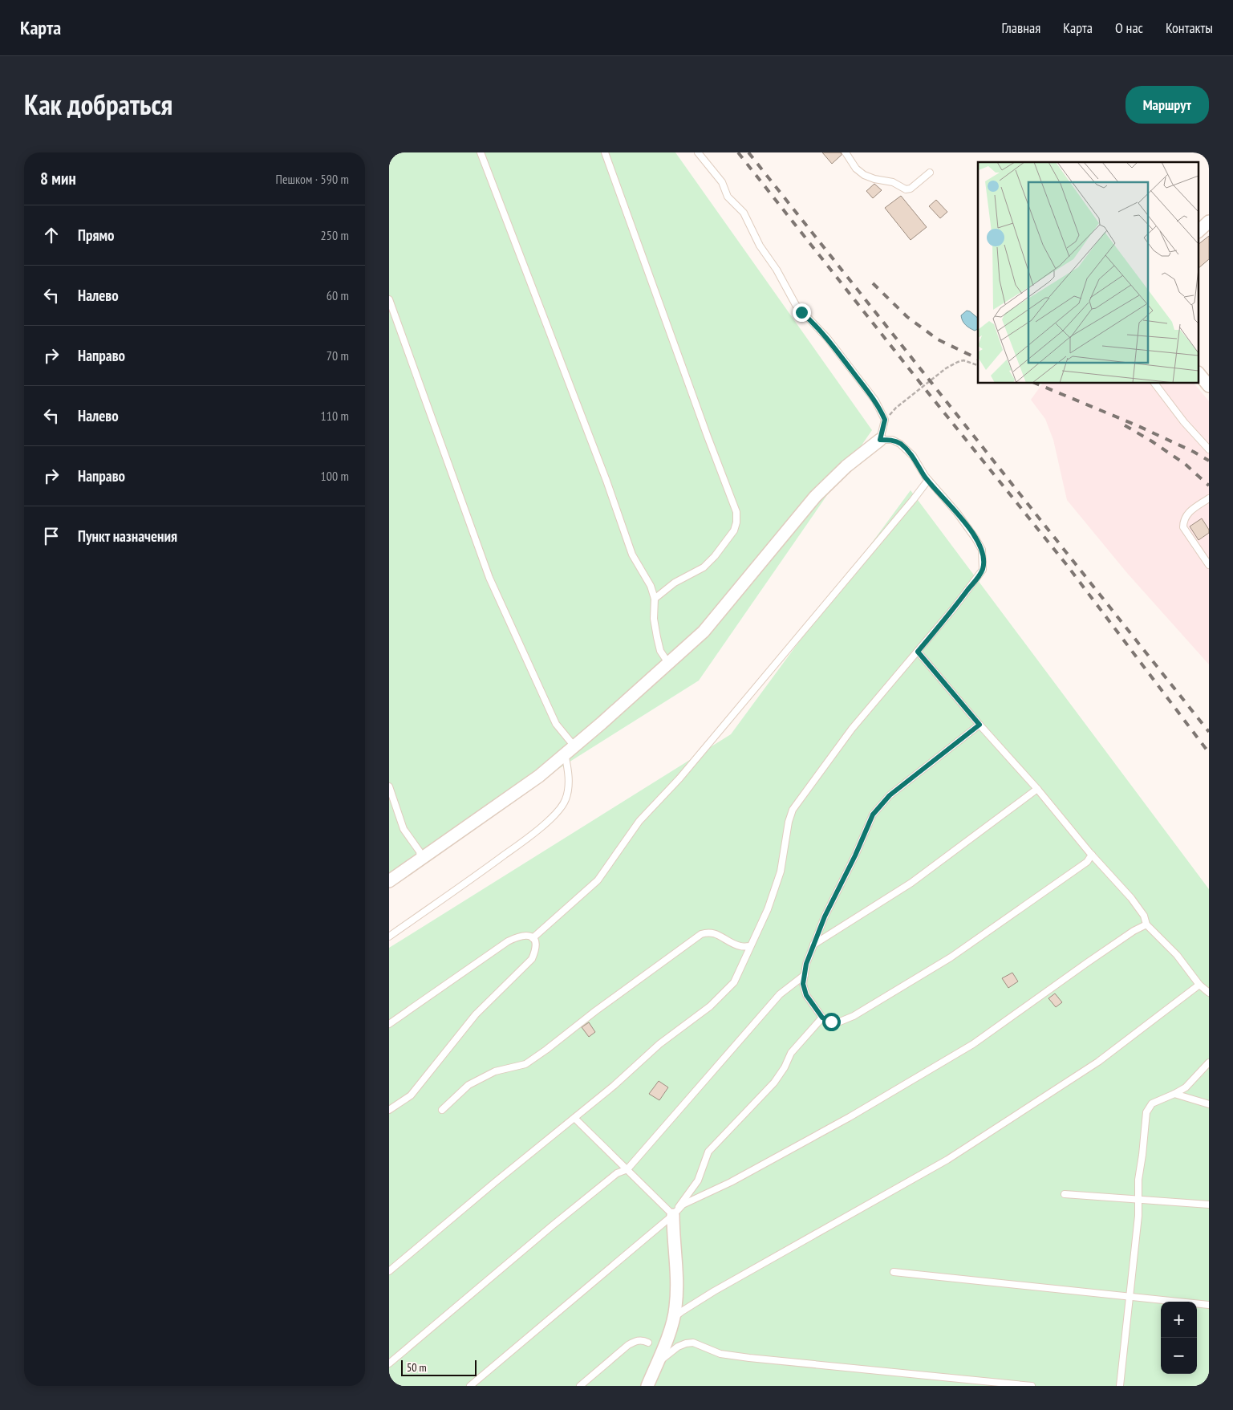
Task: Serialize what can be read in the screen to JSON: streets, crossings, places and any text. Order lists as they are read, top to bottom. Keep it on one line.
{"scale_bar":"50 m","page":{"header":"Карта","nav":["Главная","Карта","О нас","Контакты"],"title":"Как добраться","buttons":"Маршрут","heading":["8 мин","Пешком · 590 m"],"list":[["Прямо","250 m"],["Налево","60 m"],["Направо","70 m"],["Налево","110 m"],["Направо","100 m"],"Пункт назначения"],"map_buttons":["+","−"],"scale":"50 m"}}
